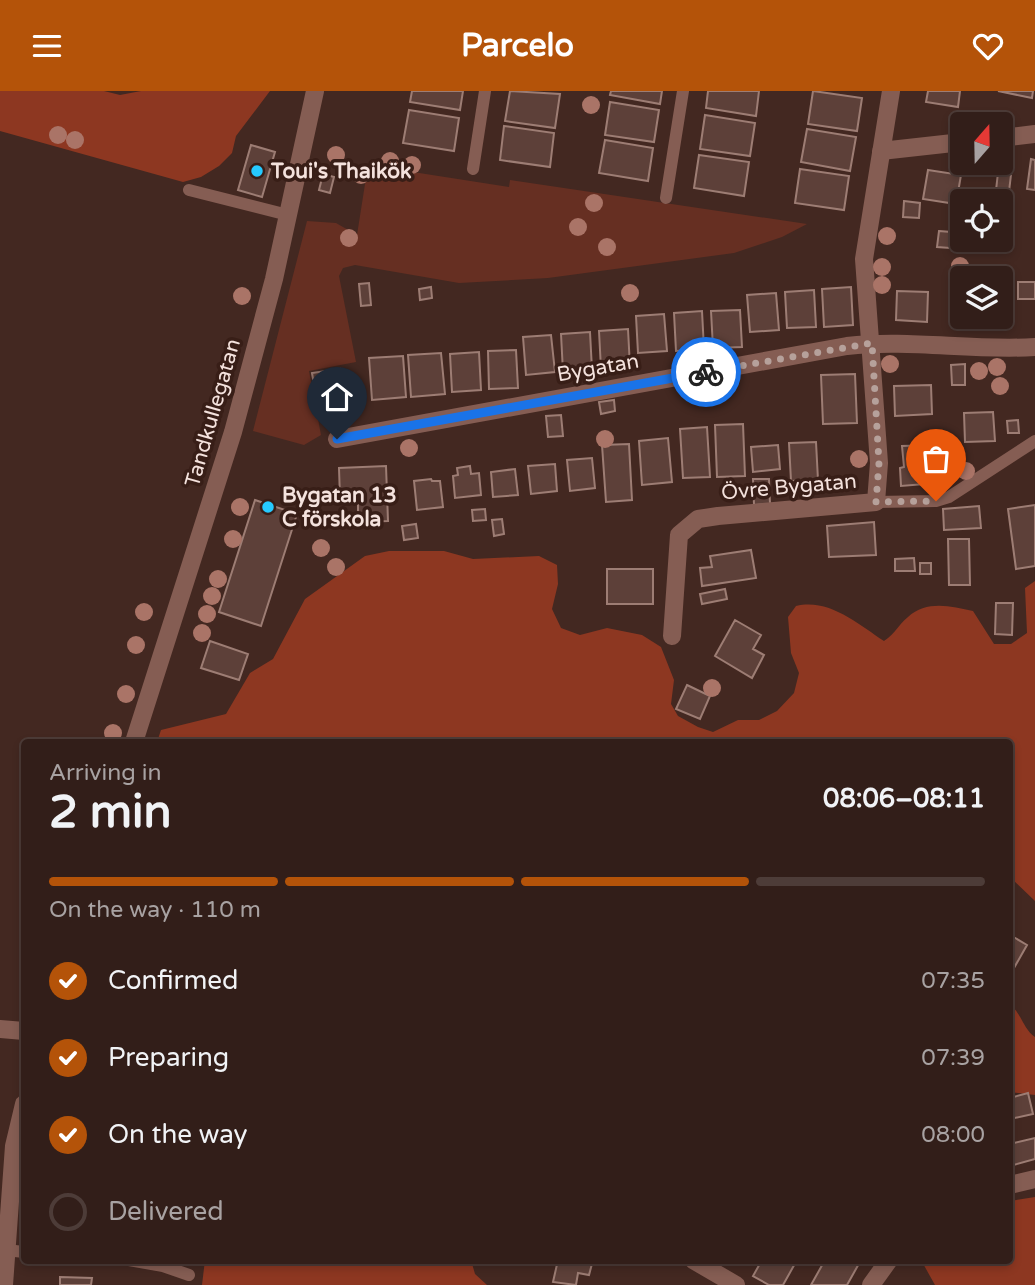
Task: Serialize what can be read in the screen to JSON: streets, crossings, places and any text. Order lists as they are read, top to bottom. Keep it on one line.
{"streets":{"street":["Bygatan","Tandkullegatan","Övre Bygatan"]},"places":["Toui's Thaikök","Bygatan 13 C förskola"],"north":"top","page":{"header":"Parcelo","heading":["2 min","Arriving in","08:06–08:11"],"bar":"On the way · 110 m","list":[["Confirmed","07:35"],["Preparing","07:39"],["On the way","08:00"],"Delivered"]}}
